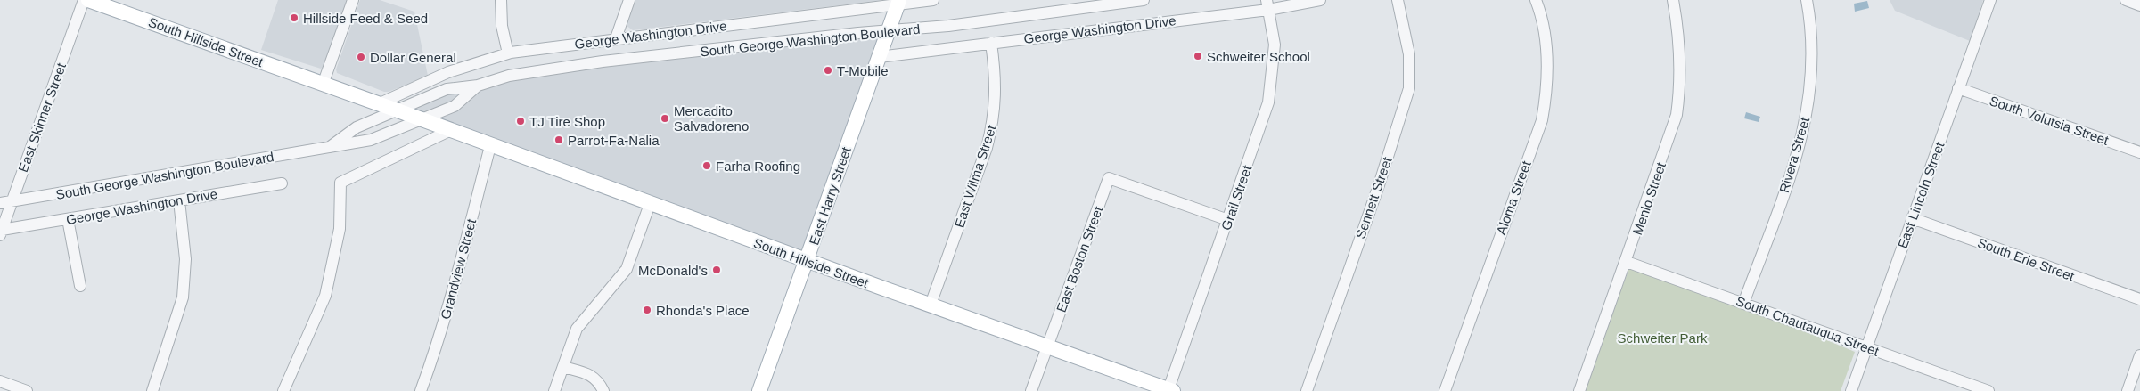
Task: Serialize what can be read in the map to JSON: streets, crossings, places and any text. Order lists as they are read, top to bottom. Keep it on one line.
{"streets":{"main road":["South Hillside Street","East Harry Street"],"street":["George Washington Drive","South George Washington Boulevard","East Skinner Street","South Volutsia Street","Rivera Street","East Wilma Street","East Lincoln Street","Grail Street","Sennett Street","Aloma Street","Menlo Street","East Boston Street","South Erie Street","Grandview Street","South Chautauqua Street"]},"crossings":[["George Washington Drive","South Hillside Street"],["George Washington Drive","East Skinner Street"],["George Washington Drive","East Wilma Street"],["George Washington Drive","East Harry Street"],["George Washington Drive","Grail Street"],["South George Washington Boulevard","South Hillside Street"],["South George Washington Boulevard","East Skinner Street"],["South George Washington Boulevard","East Harry Street"],["South Hillside Street","East Wilma Street"],["South Hillside Street","East Harry Street"],["South Hillside Street","Grail Street"],["South Hillside Street","East Boston Street"],["South Hillside Street","Grandview Street"],["South Volutsia Street","East Lincoln Street"],["Rivera Street","South Chautauqua Street"],["East Lincoln Street","South Erie Street"],["East Lincoln Street","South Chautauqua Street"],["Grail Street","East Boston Street"],["Menlo Street","South Chautauqua Street"]],"parks":["Schweiter Park"],"places":["Hillside Feed & Seed","Schweiter School","Dollar General","T-Mobile","Mercadito Salvadoreno","TJ Tire Shop","Parrot-Fa-Nalia","Farha Roofing","McDonald's","Rhonda's Place"]}
